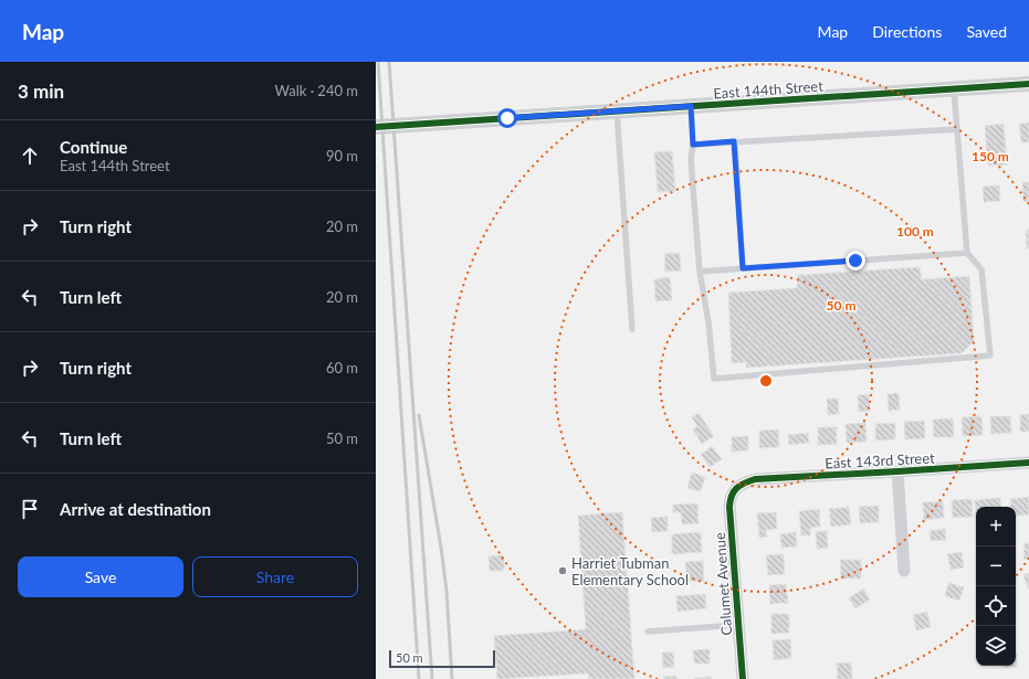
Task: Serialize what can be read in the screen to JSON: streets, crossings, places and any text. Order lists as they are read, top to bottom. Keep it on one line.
{"streets":{"street":["East 144th Street","East 143rd Street","Calumet Avenue"]},"crossings":[["East 143rd Street","Calumet Avenue"]],"places":["Harriet Tubman Elementary School"],"scale_bar":"50 m","page":{"header":"Map","nav":["Map","Directions","Saved"],"heading":["3 min","Walk · 240 m"],"list":[["Continue","East 144th Street","90 m"],["Turn right","20 m"],["Turn left","20 m"],["Turn right","60 m"],["Turn left","50 m"],"Arrive at destination"],"map_buttons":["+","−"],"buttons":["Save","Share"],"scale":"50 m"},"rings":["150 m","100 m","50 m"]}
